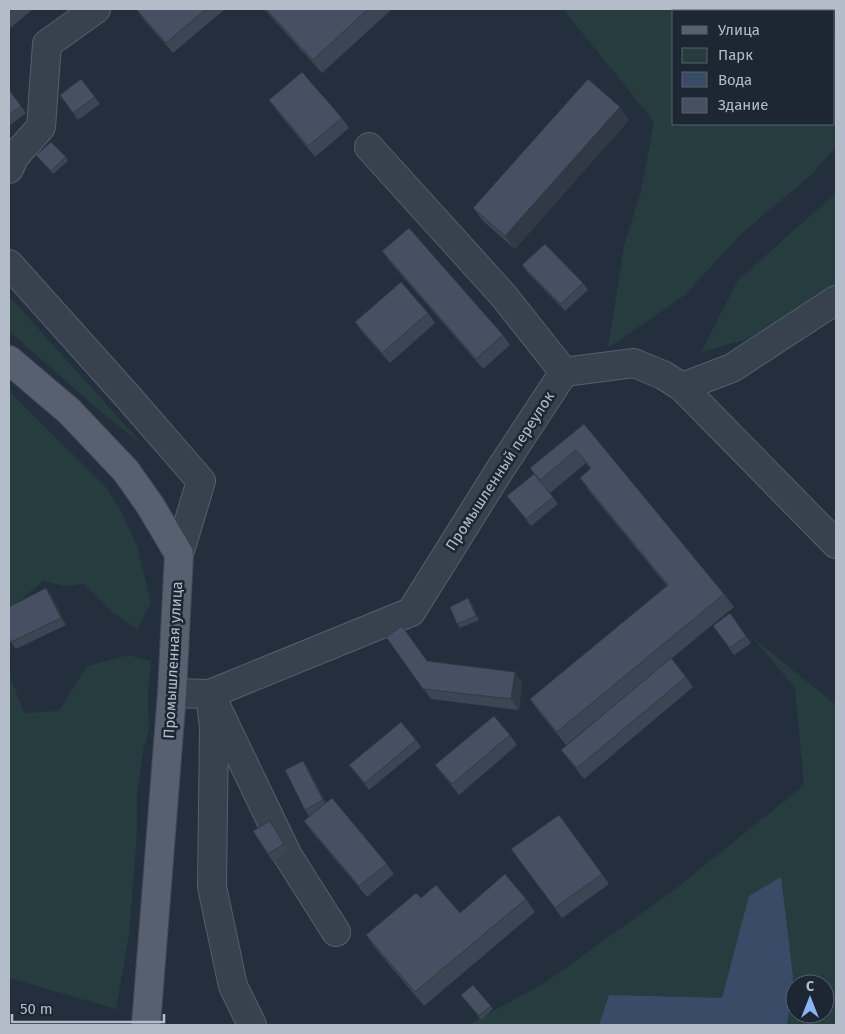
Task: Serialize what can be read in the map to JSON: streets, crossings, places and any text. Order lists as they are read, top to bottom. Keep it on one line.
{"streets":{"main road":["Промышленная улица"],"street":["Промышленный переулок"]},"crossings":[["Промышленный переулок","Промышленная улица"]],"legend":["Улица","Парк","Вода","Здание"],"scale_bar":"50 m","north":"top"}
